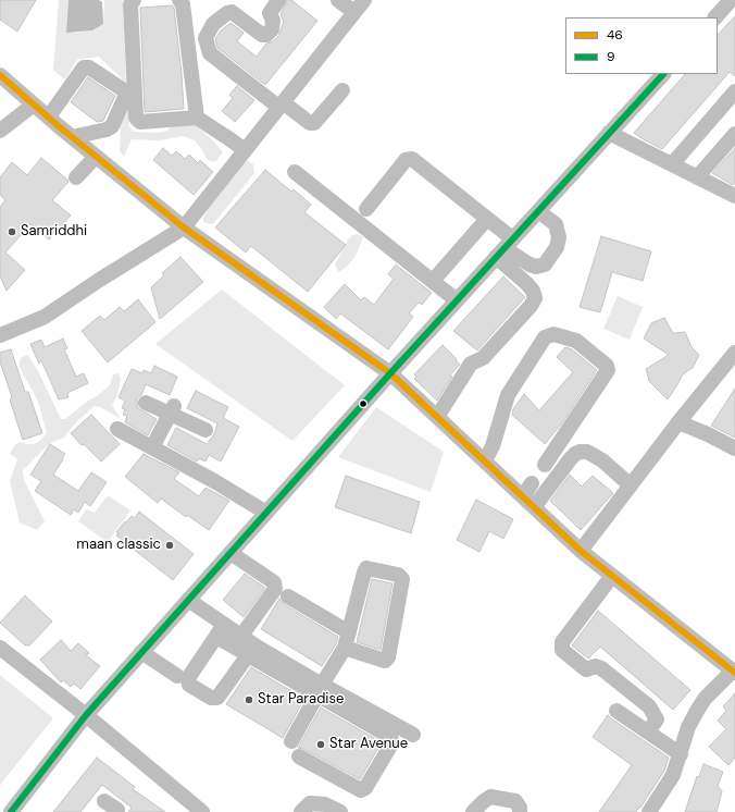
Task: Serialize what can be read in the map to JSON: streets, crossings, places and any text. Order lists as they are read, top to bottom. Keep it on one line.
{"places":["Samriddhi","maan classic","Star Paradise","Star Avenue"],"lines":["transit line 9","transit line 46"],"legend":["46","9"]}
